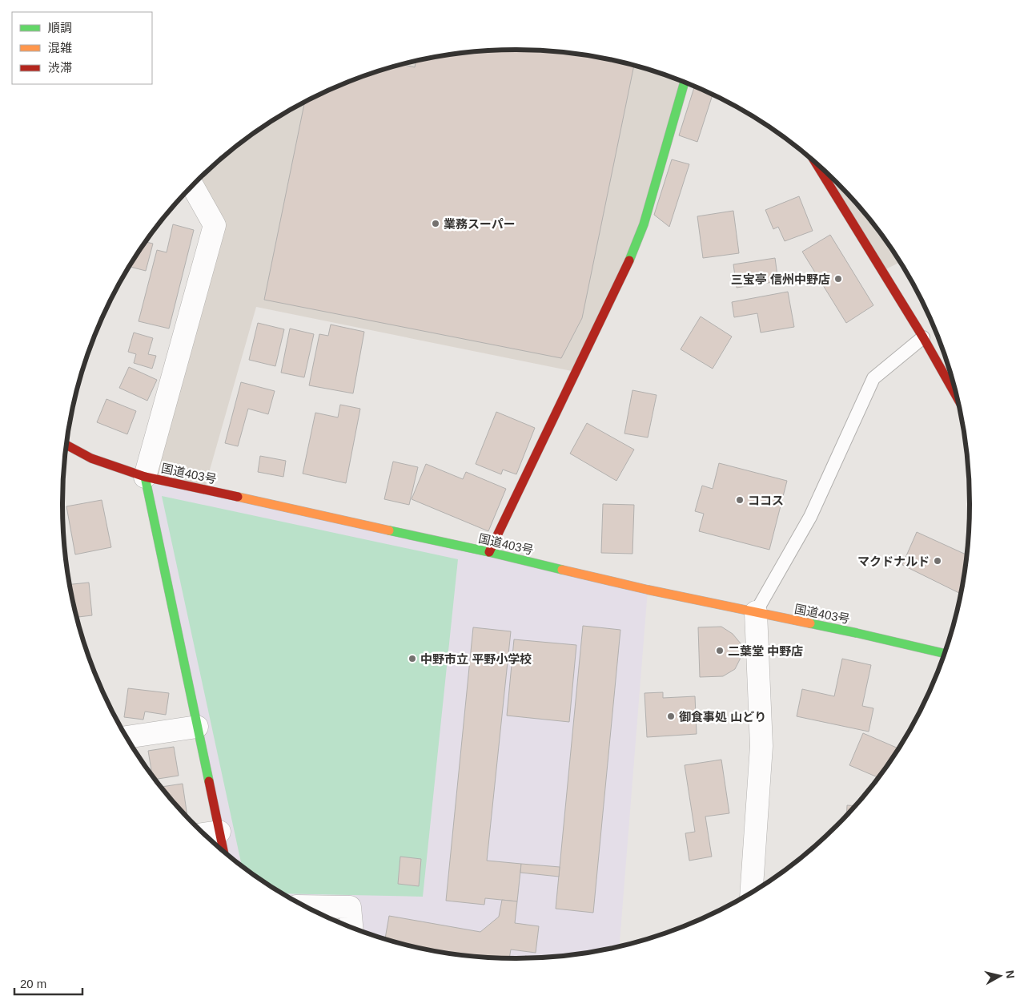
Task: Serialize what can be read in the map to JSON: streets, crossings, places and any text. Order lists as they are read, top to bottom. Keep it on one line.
{"streets":{"main road":["国道403号"]},"places":["業務スーパー","三宝亭 信州中野店","ココス","マクドナルド","二葉堂 中野店","中野市立 平野小学校","御食事処 山どり"],"legend":["順調","混雑","渋滞"],"scale_bar":"20 m","north":"right"}
